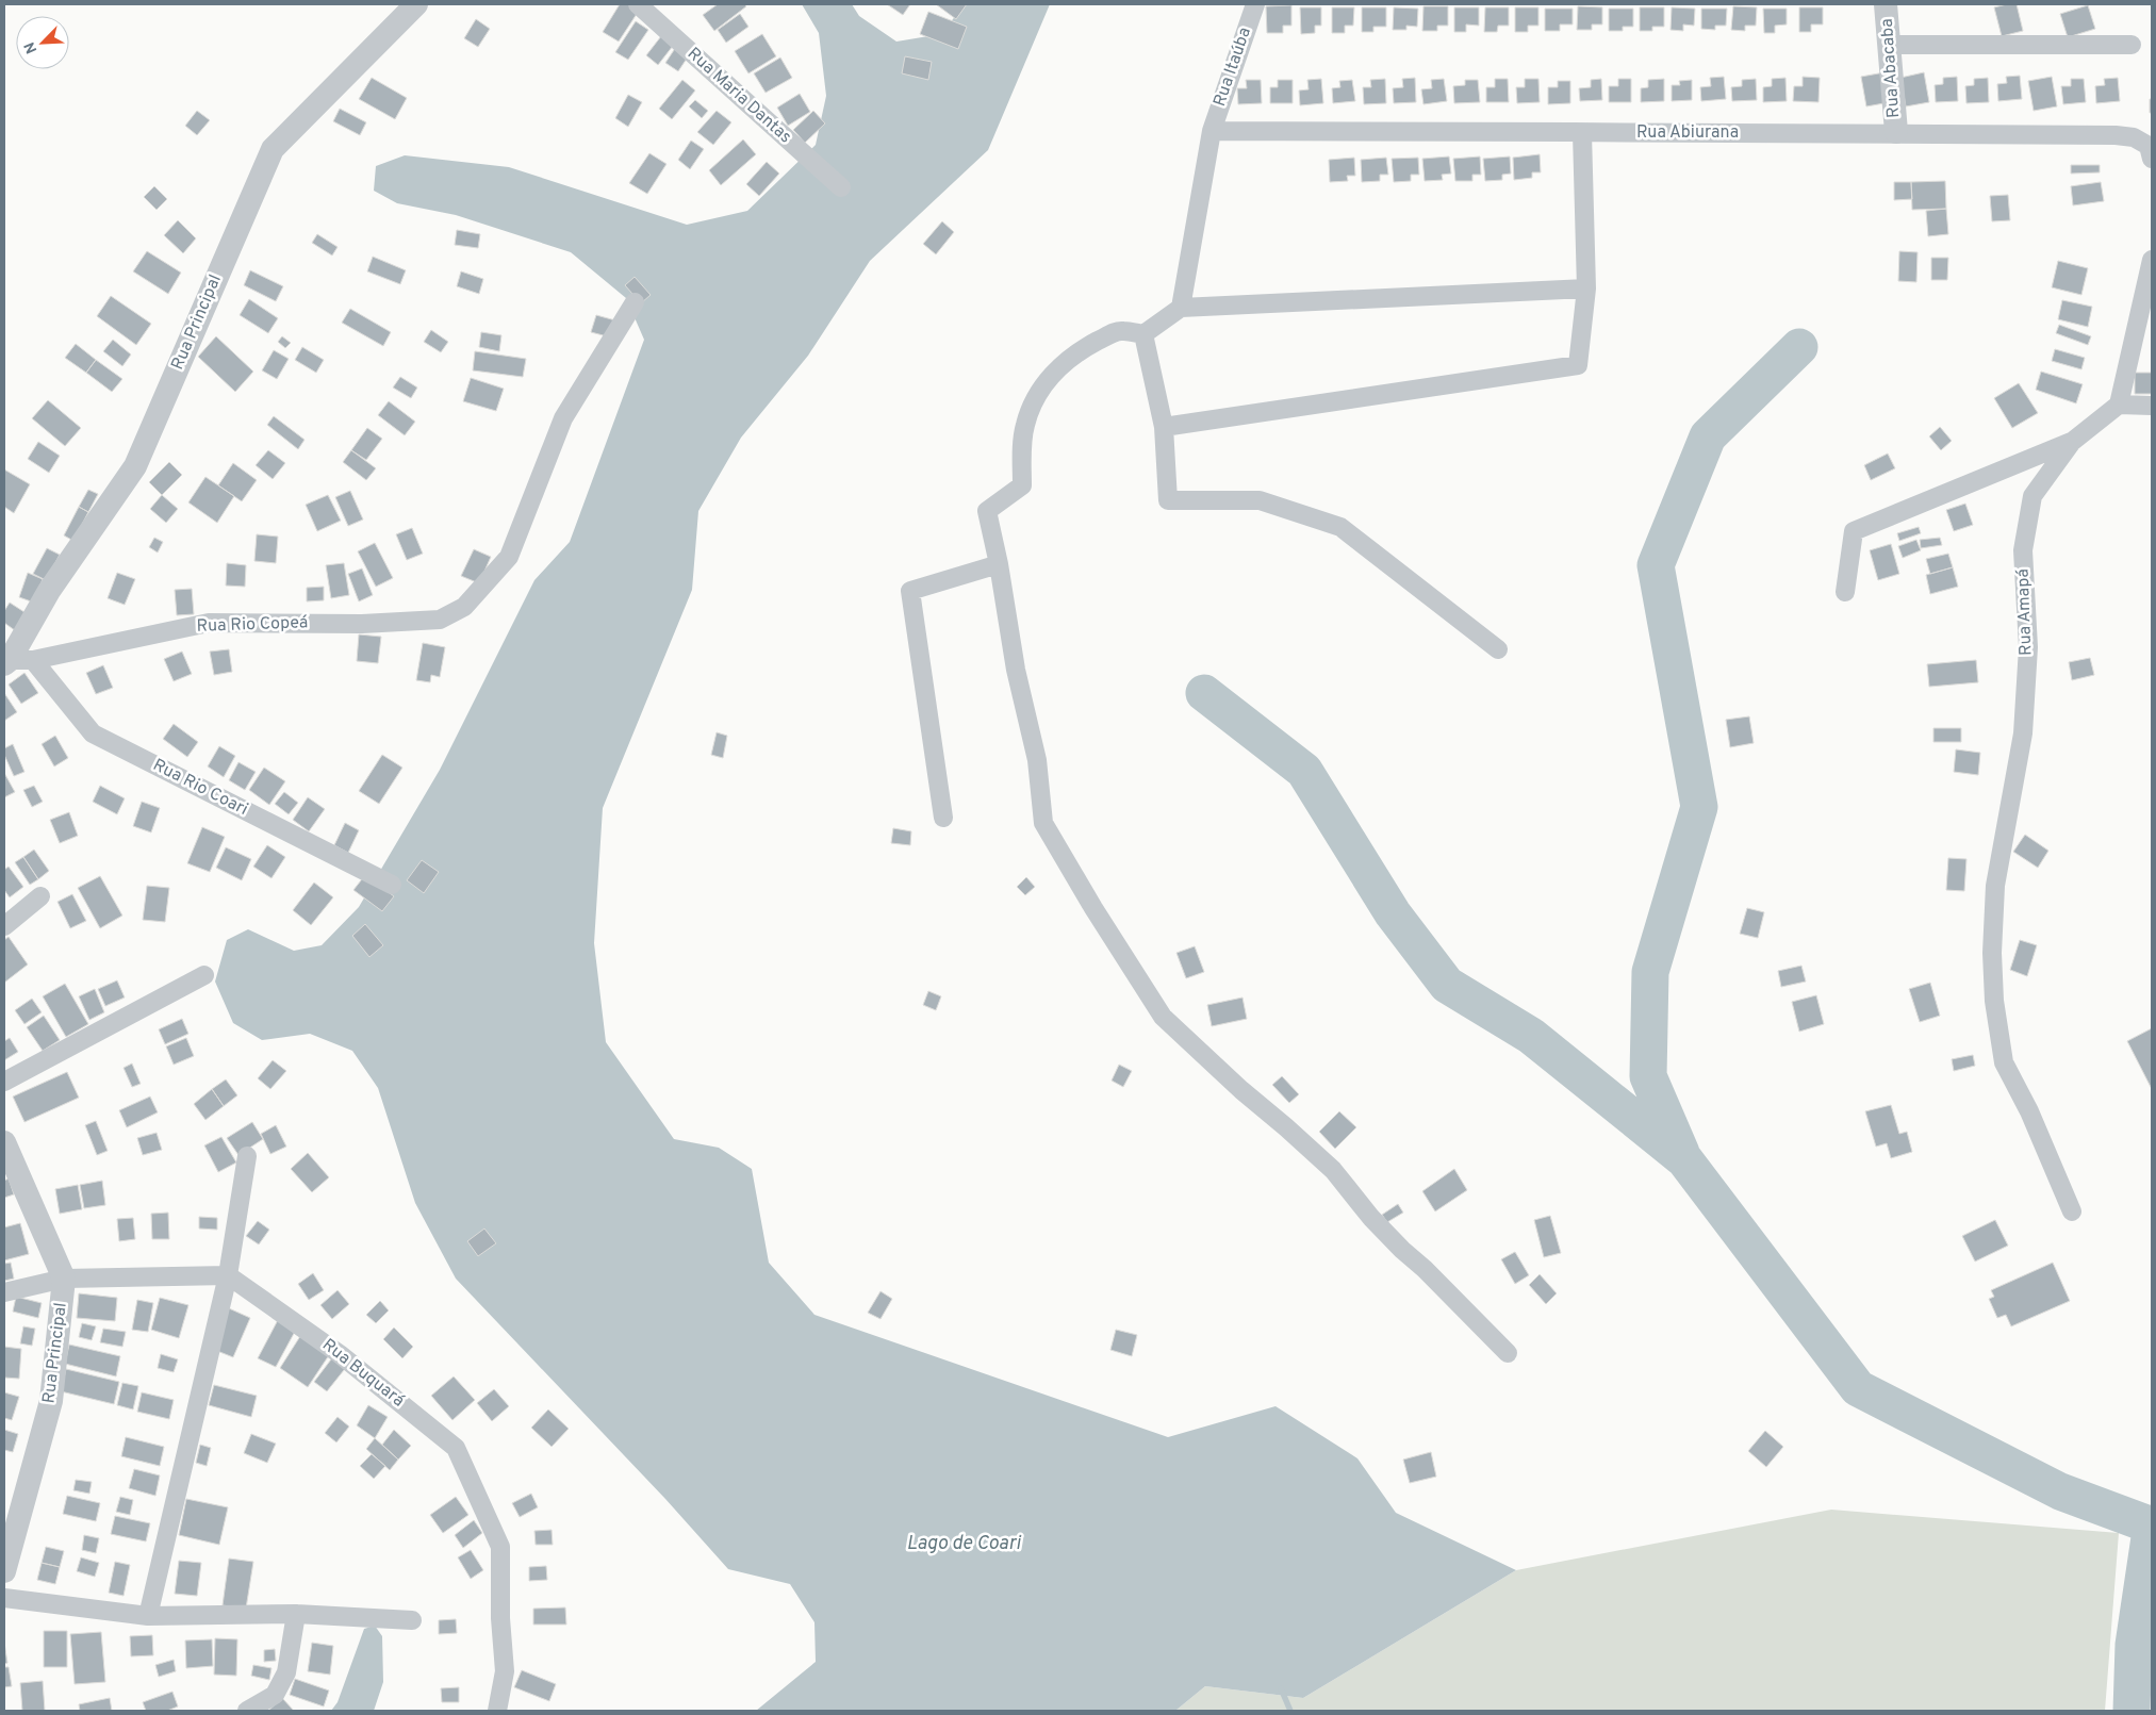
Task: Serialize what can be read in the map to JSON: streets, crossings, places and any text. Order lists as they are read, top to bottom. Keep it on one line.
{"streets":{"street":["Rua Itaúba","Rua Abacaba","Rua Maria Dantas","Rua Abiurana","Rua Principal","Rua Amapá","Rua Rio Copeá","Rua Rio Coari","Rua Buquará"]},"crossings":[["Rua Itaúba","Rua Abiurana"],["Rua Abacaba","Rua Abiurana"],["Rua Principal","Rua Rio Copeá"],["Rua Rio Copeá","Rua Rio Coari"]],"water":["Lago de Coari"],"north":"bottom left"}
